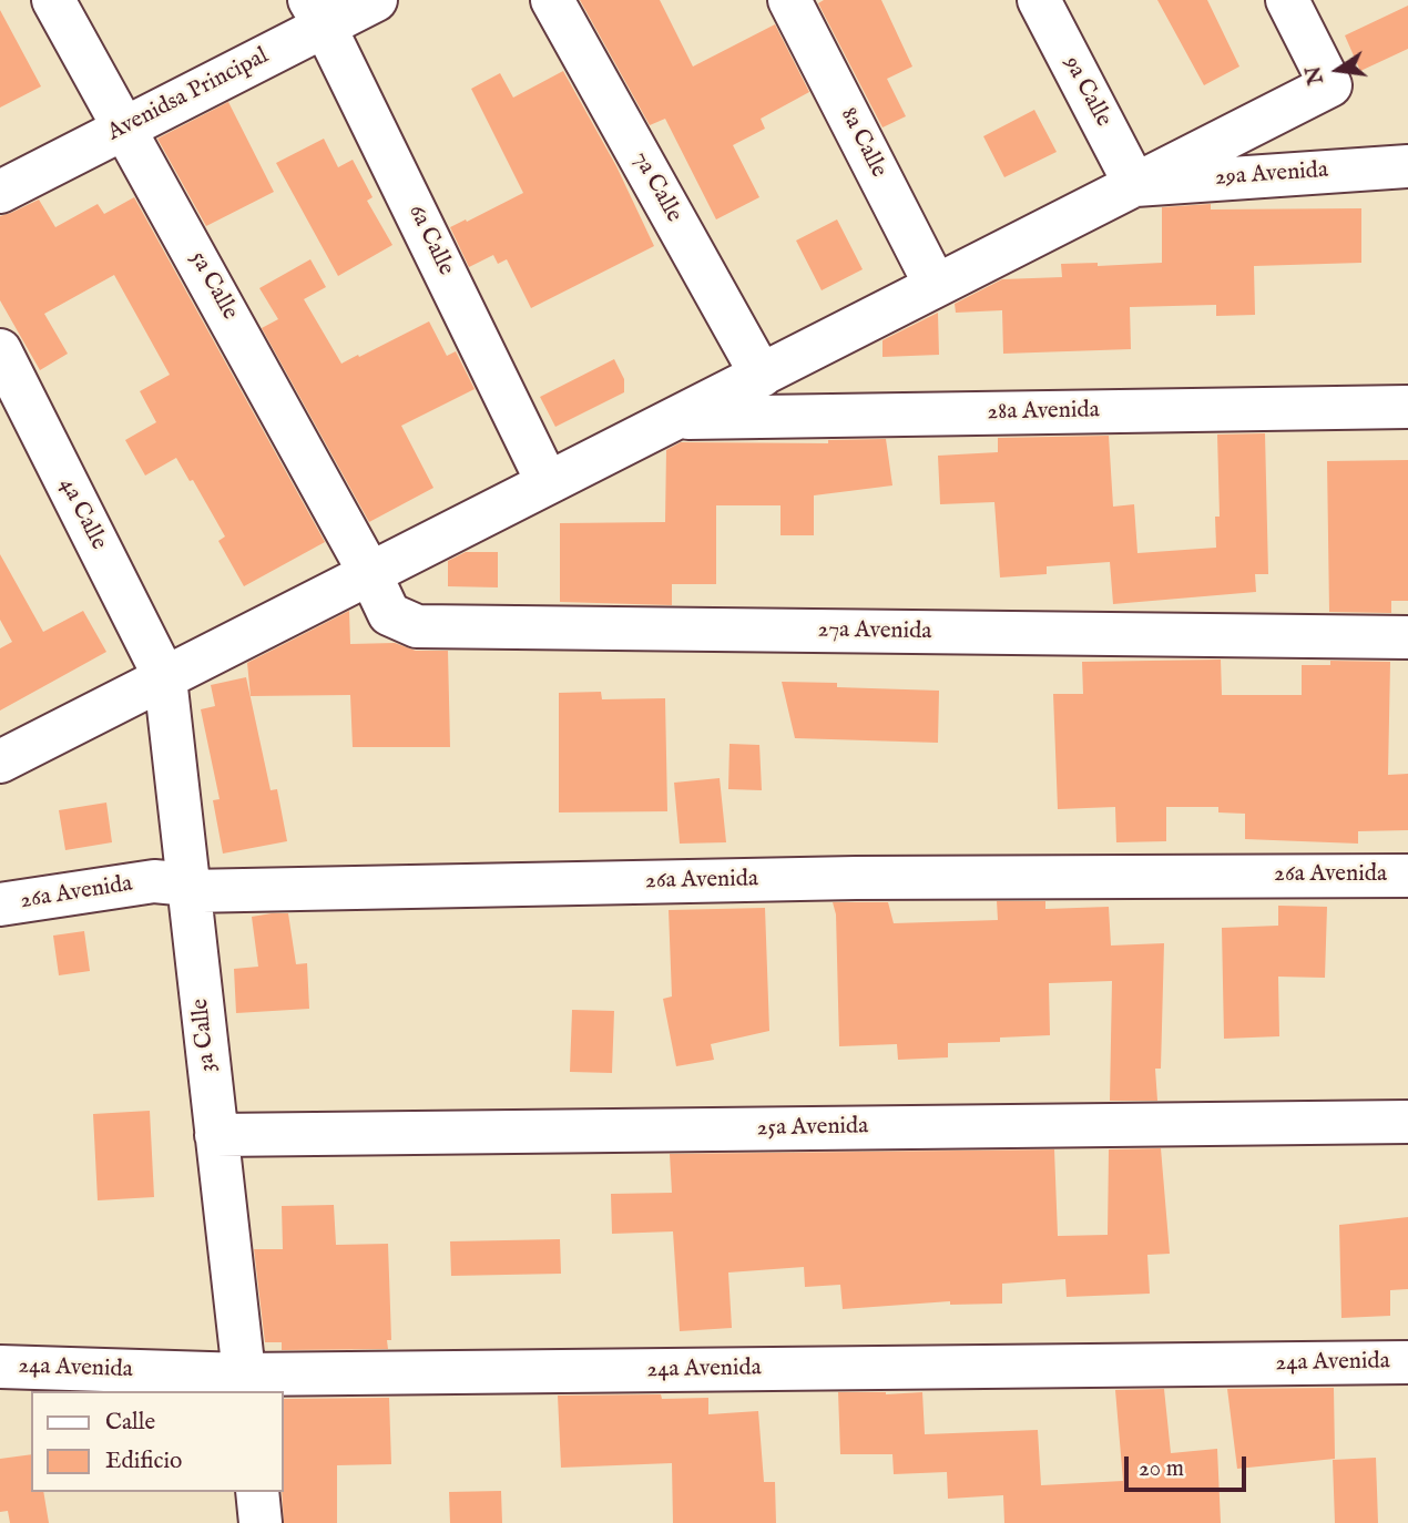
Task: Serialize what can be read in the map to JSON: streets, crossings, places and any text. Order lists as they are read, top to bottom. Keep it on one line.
{"streets":{"street":["9a Calle","Avenidsa Principal","8a Calle","29a Avenida","7a Calle","6a Calle","5a Calle","28a Avenida","4a Calle","27a Avenida","26a Avenida","3a Calle","25a Avenida","24a Avenida"]},"crossings":[["9a Calle","29a Avenida"],["Avenidsa Principal","6a Calle"],["Avenidsa Principal","5a Calle"],["5a Calle","27a Avenida"],["4a Calle","3a Calle"],["26a Avenida","3a Calle"],["3a Calle","25a Avenida"],["3a Calle","24a Avenida"]],"legend":["Calle","Edificio"],"scale_bar":"20 m","north":"left"}
